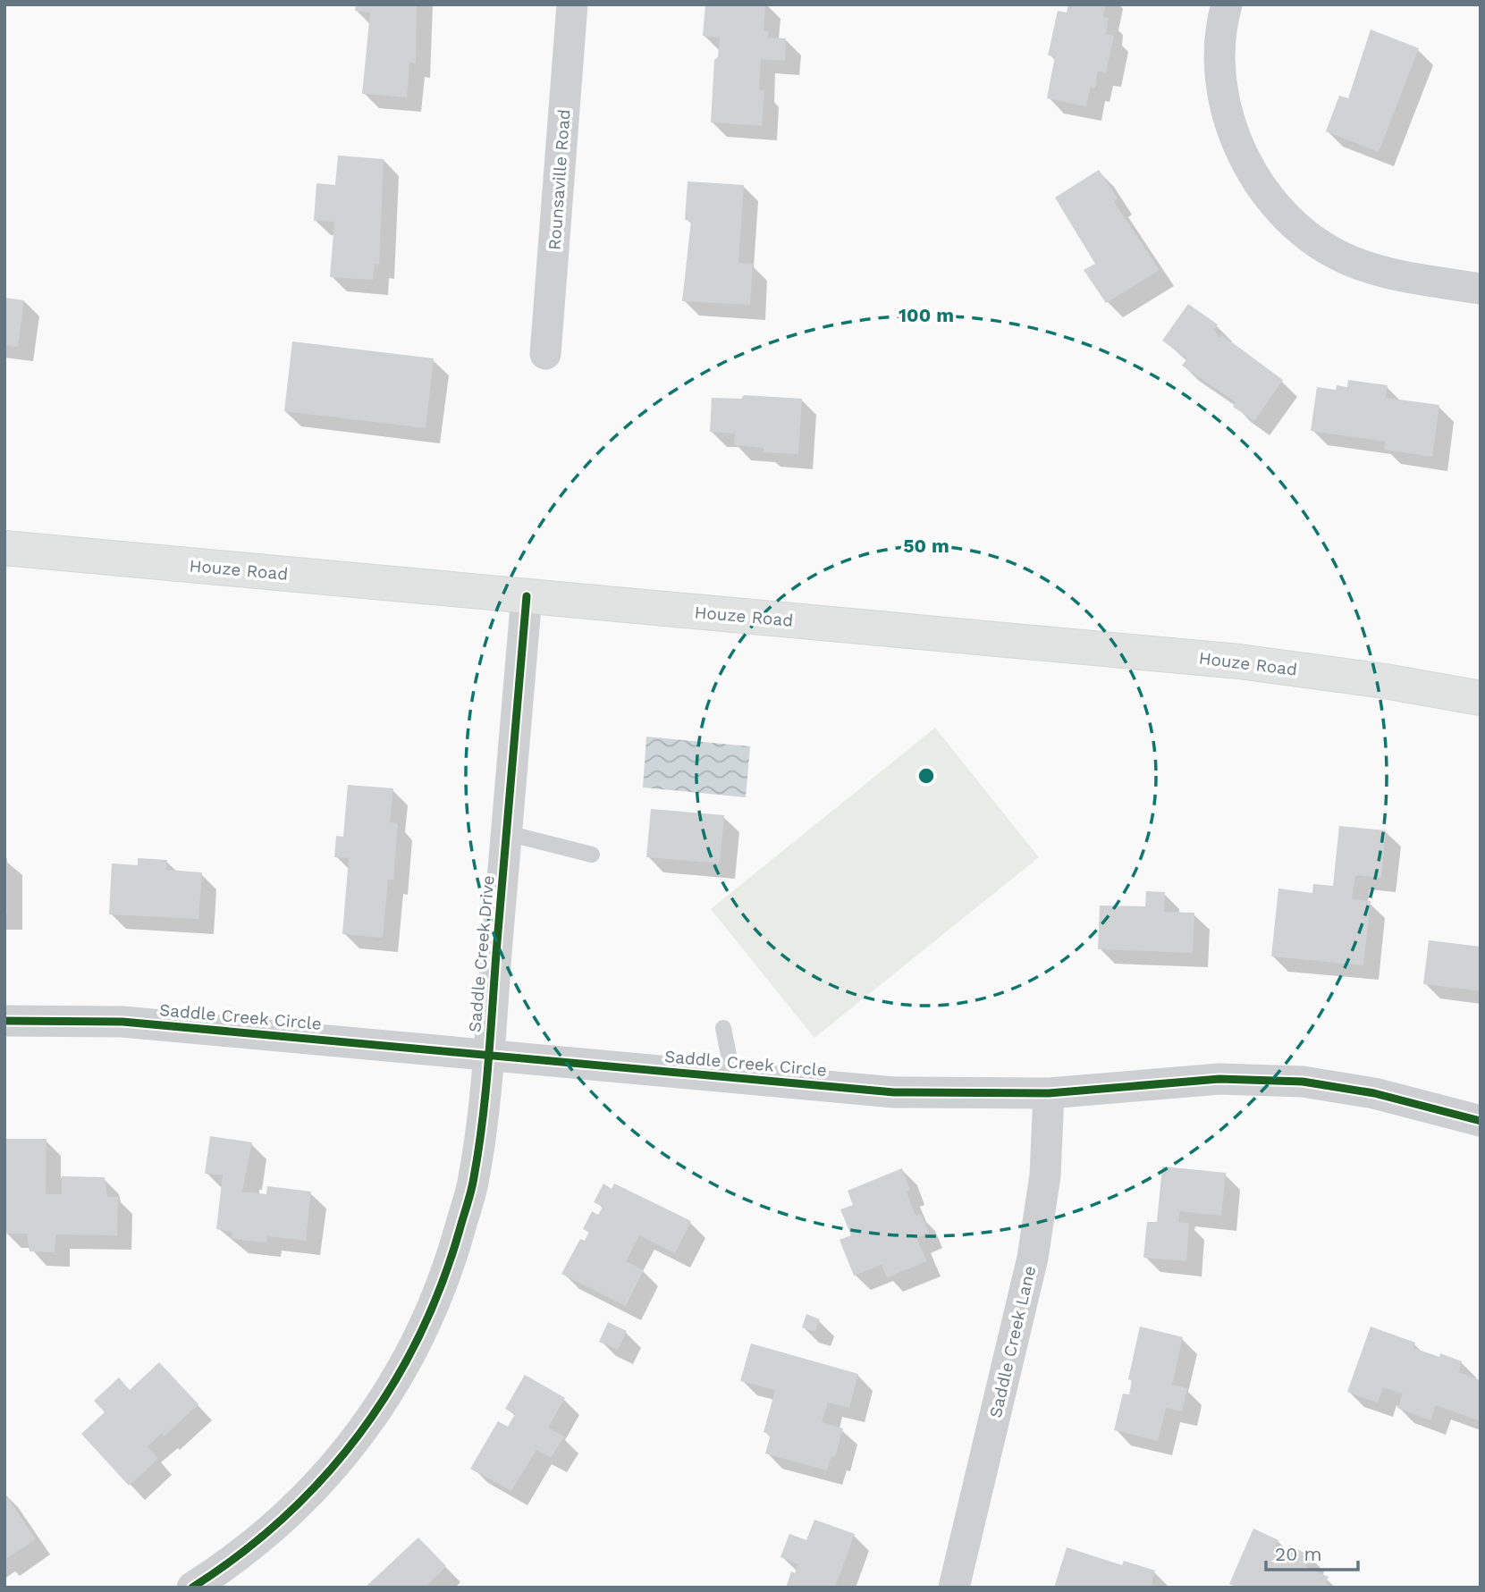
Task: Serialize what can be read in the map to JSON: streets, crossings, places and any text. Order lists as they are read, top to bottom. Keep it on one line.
{"streets":{"main road":["Houze Road"],"street":["Rounsaville Road","Saddle Creek Drive","Saddle Creek Circle","Saddle Creek Lane"]},"crossings":[["Houze Road","Saddle Creek Drive"],["Saddle Creek Drive","Saddle Creek Circle"],["Saddle Creek Circle","Saddle Creek Lane"]],"scale_bar":"20 m","rings":["100 m","50 m"]}
